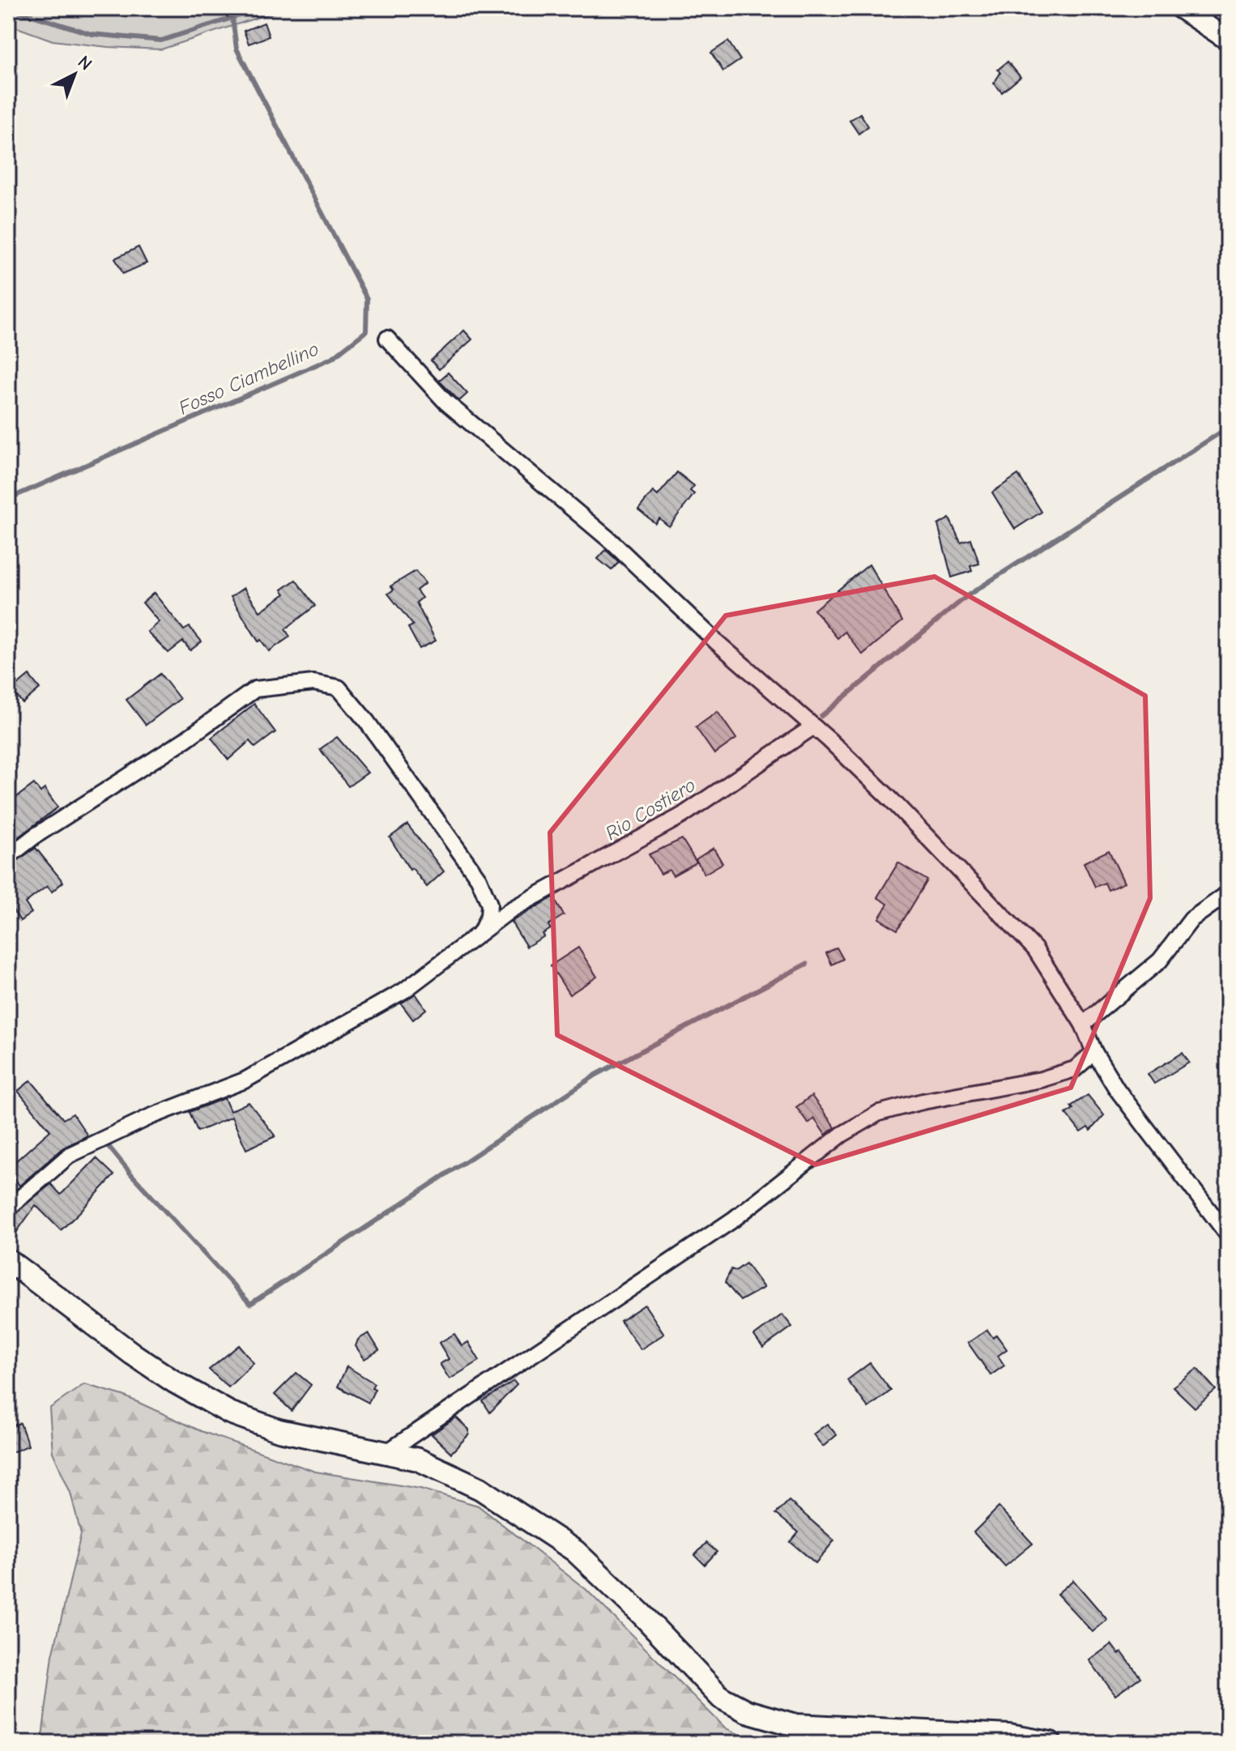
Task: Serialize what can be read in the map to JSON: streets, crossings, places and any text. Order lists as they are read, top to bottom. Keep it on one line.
{"water":["Fosso Ciambellino","Rio Costiero"],"north":"top right"}
